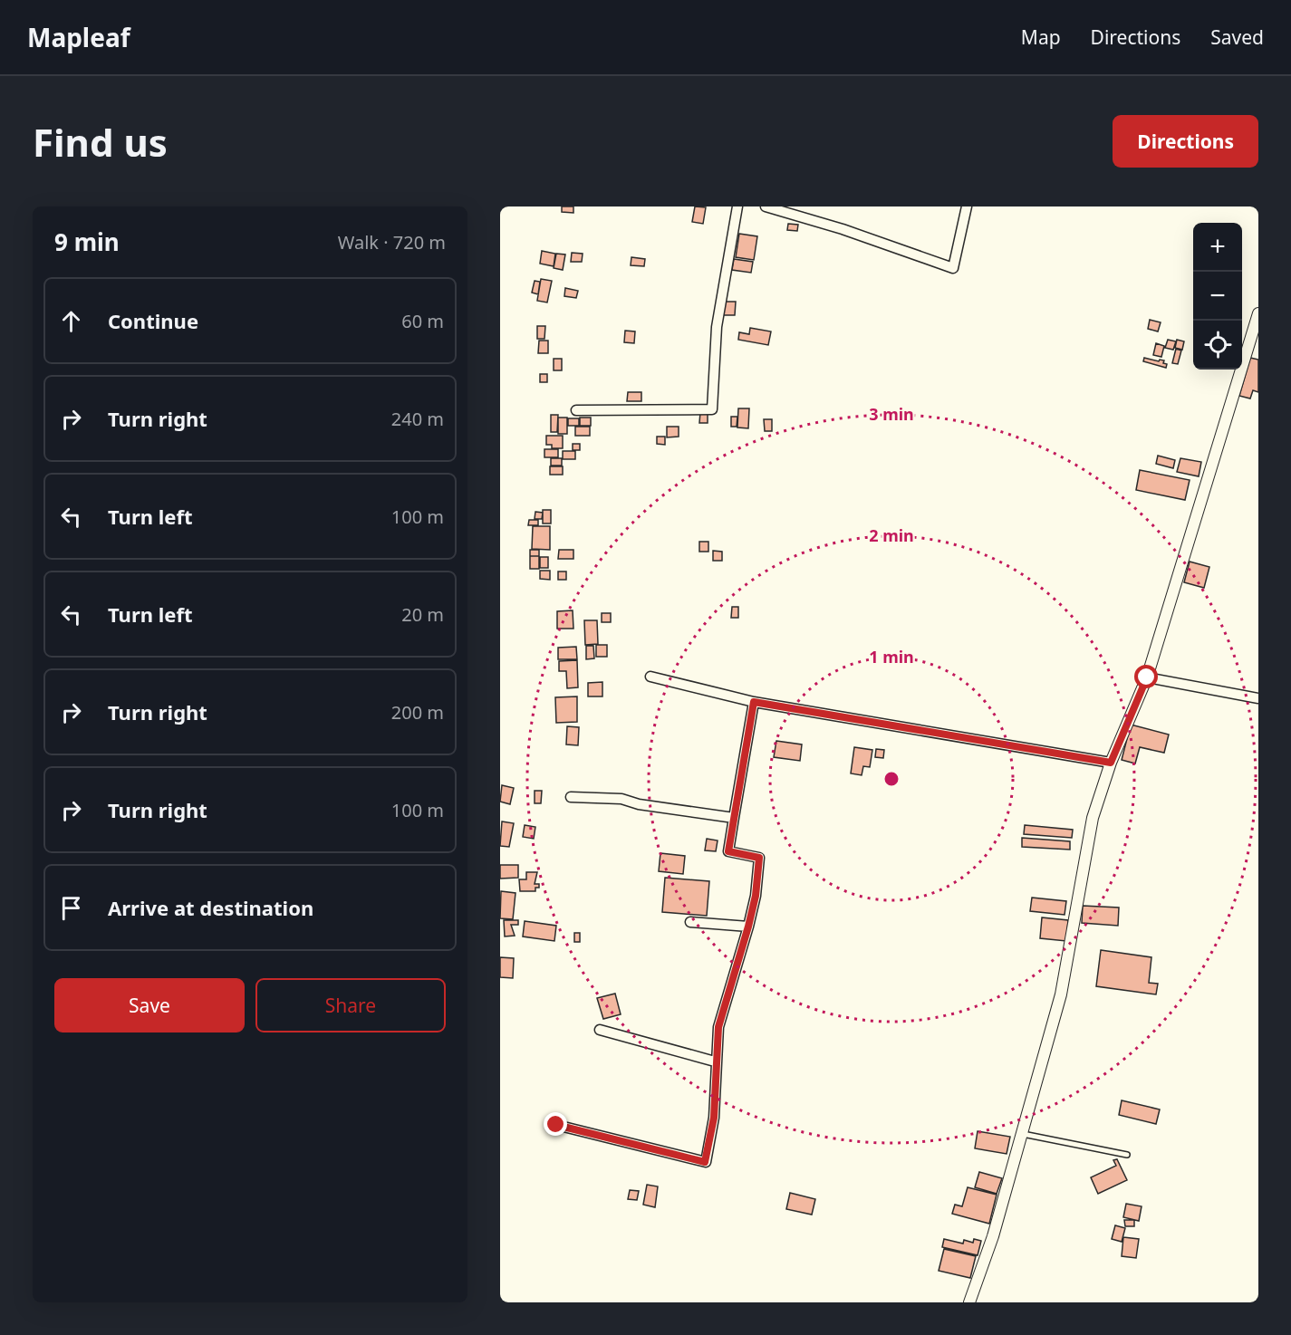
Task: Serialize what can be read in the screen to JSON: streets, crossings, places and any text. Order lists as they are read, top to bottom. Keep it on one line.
{"page":{"header":"Mapleaf","nav":["Map","Directions","Saved"],"buttons":["Directions",["Save","Share"]],"title":"Find us","heading":["9 min","Walk · 720 m"],"map_buttons":["+","−"],"list":[["Continue","60 m"],["Turn right","240 m"],["Turn left","100 m"],["Turn left","20 m"],["Turn right","200 m"],["Turn right","100 m"],"Arrive at destination"]},"rings":["3 min","2 min","1 min"]}
